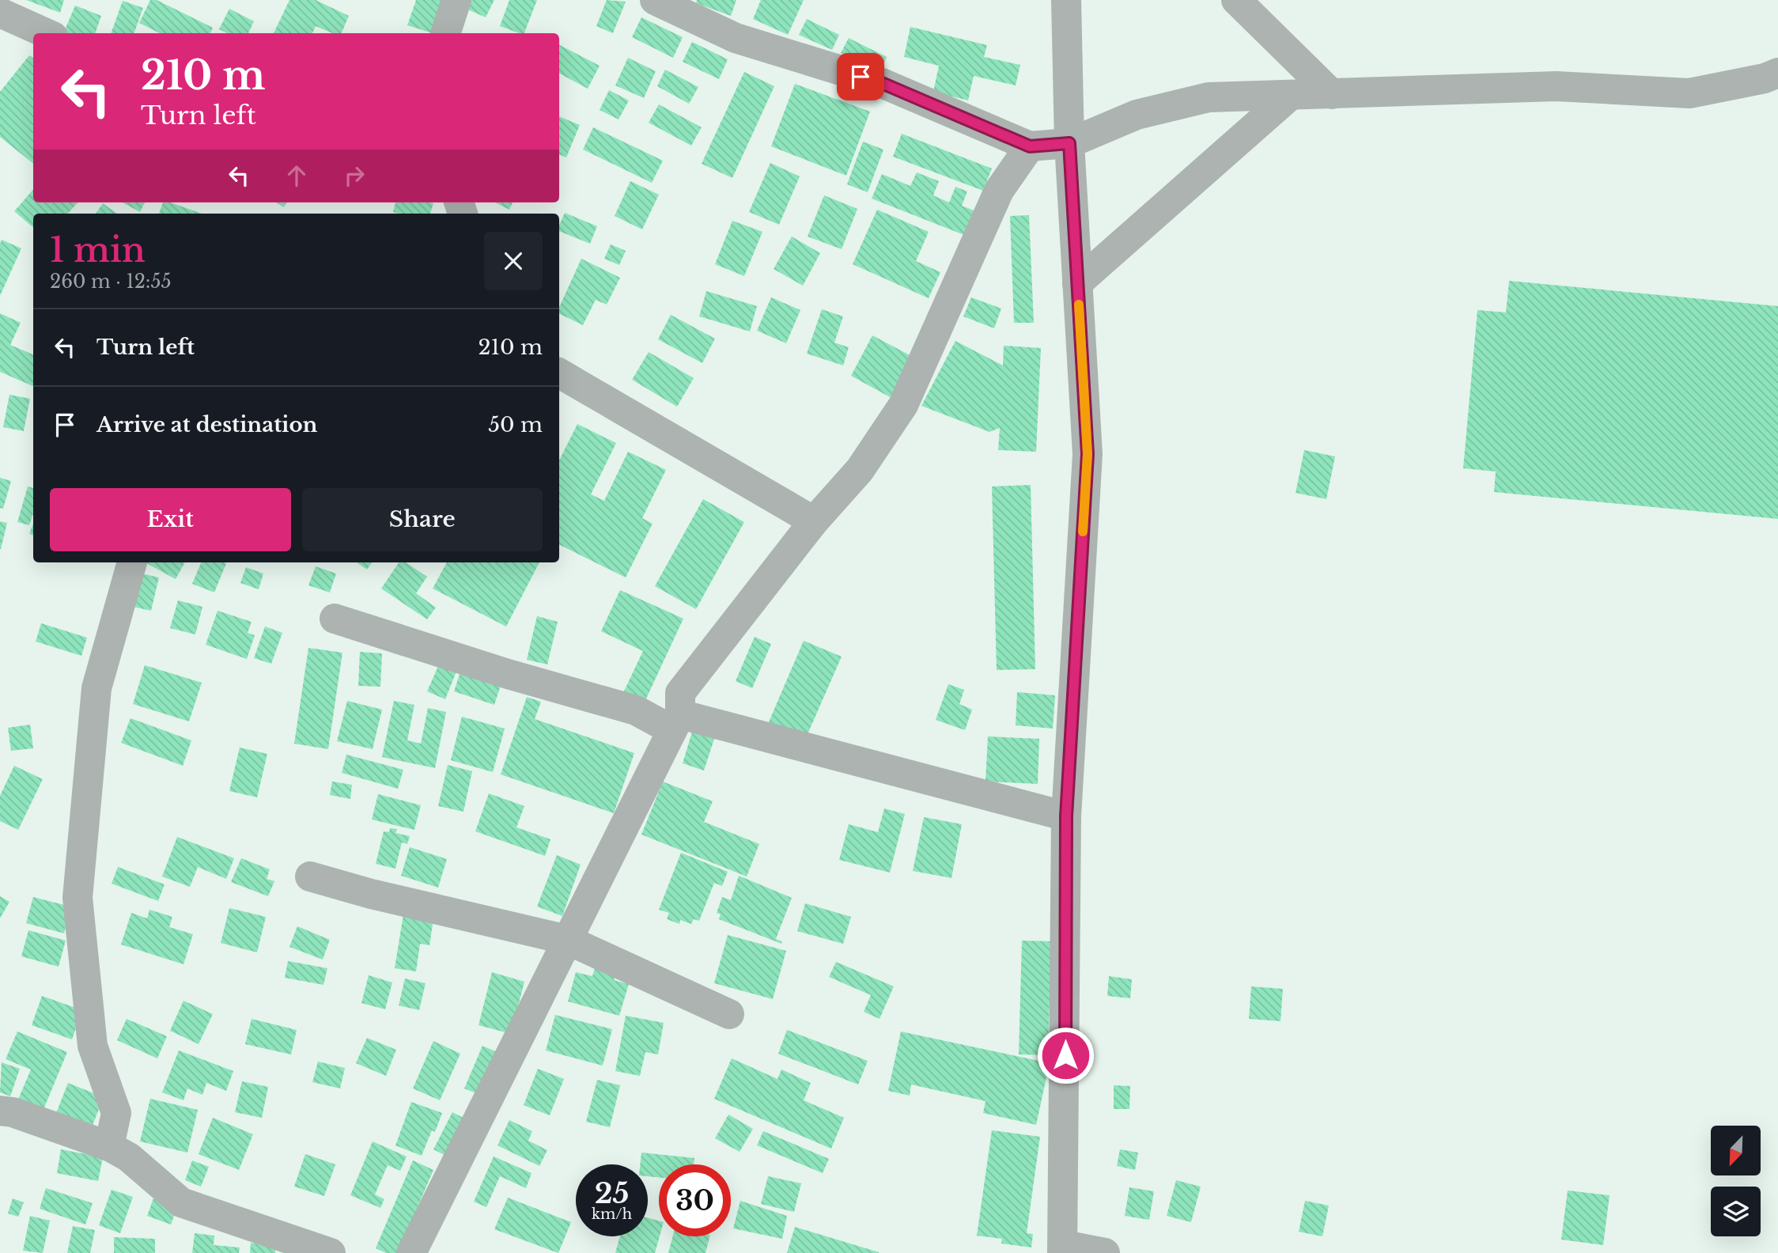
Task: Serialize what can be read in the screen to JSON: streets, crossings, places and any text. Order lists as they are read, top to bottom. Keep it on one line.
{"north":"bottom left","page":{"turn":["210 m","Turn left"],"heading":["1 min","260 m · 12:55"],"list":[{"name":"Turn left","value":"210 m"},{"name":"Arrive at destination","value":"50 m"}],"buttons":["Exit","Share"],"speed":"25 km/h","limit":"30"}}
